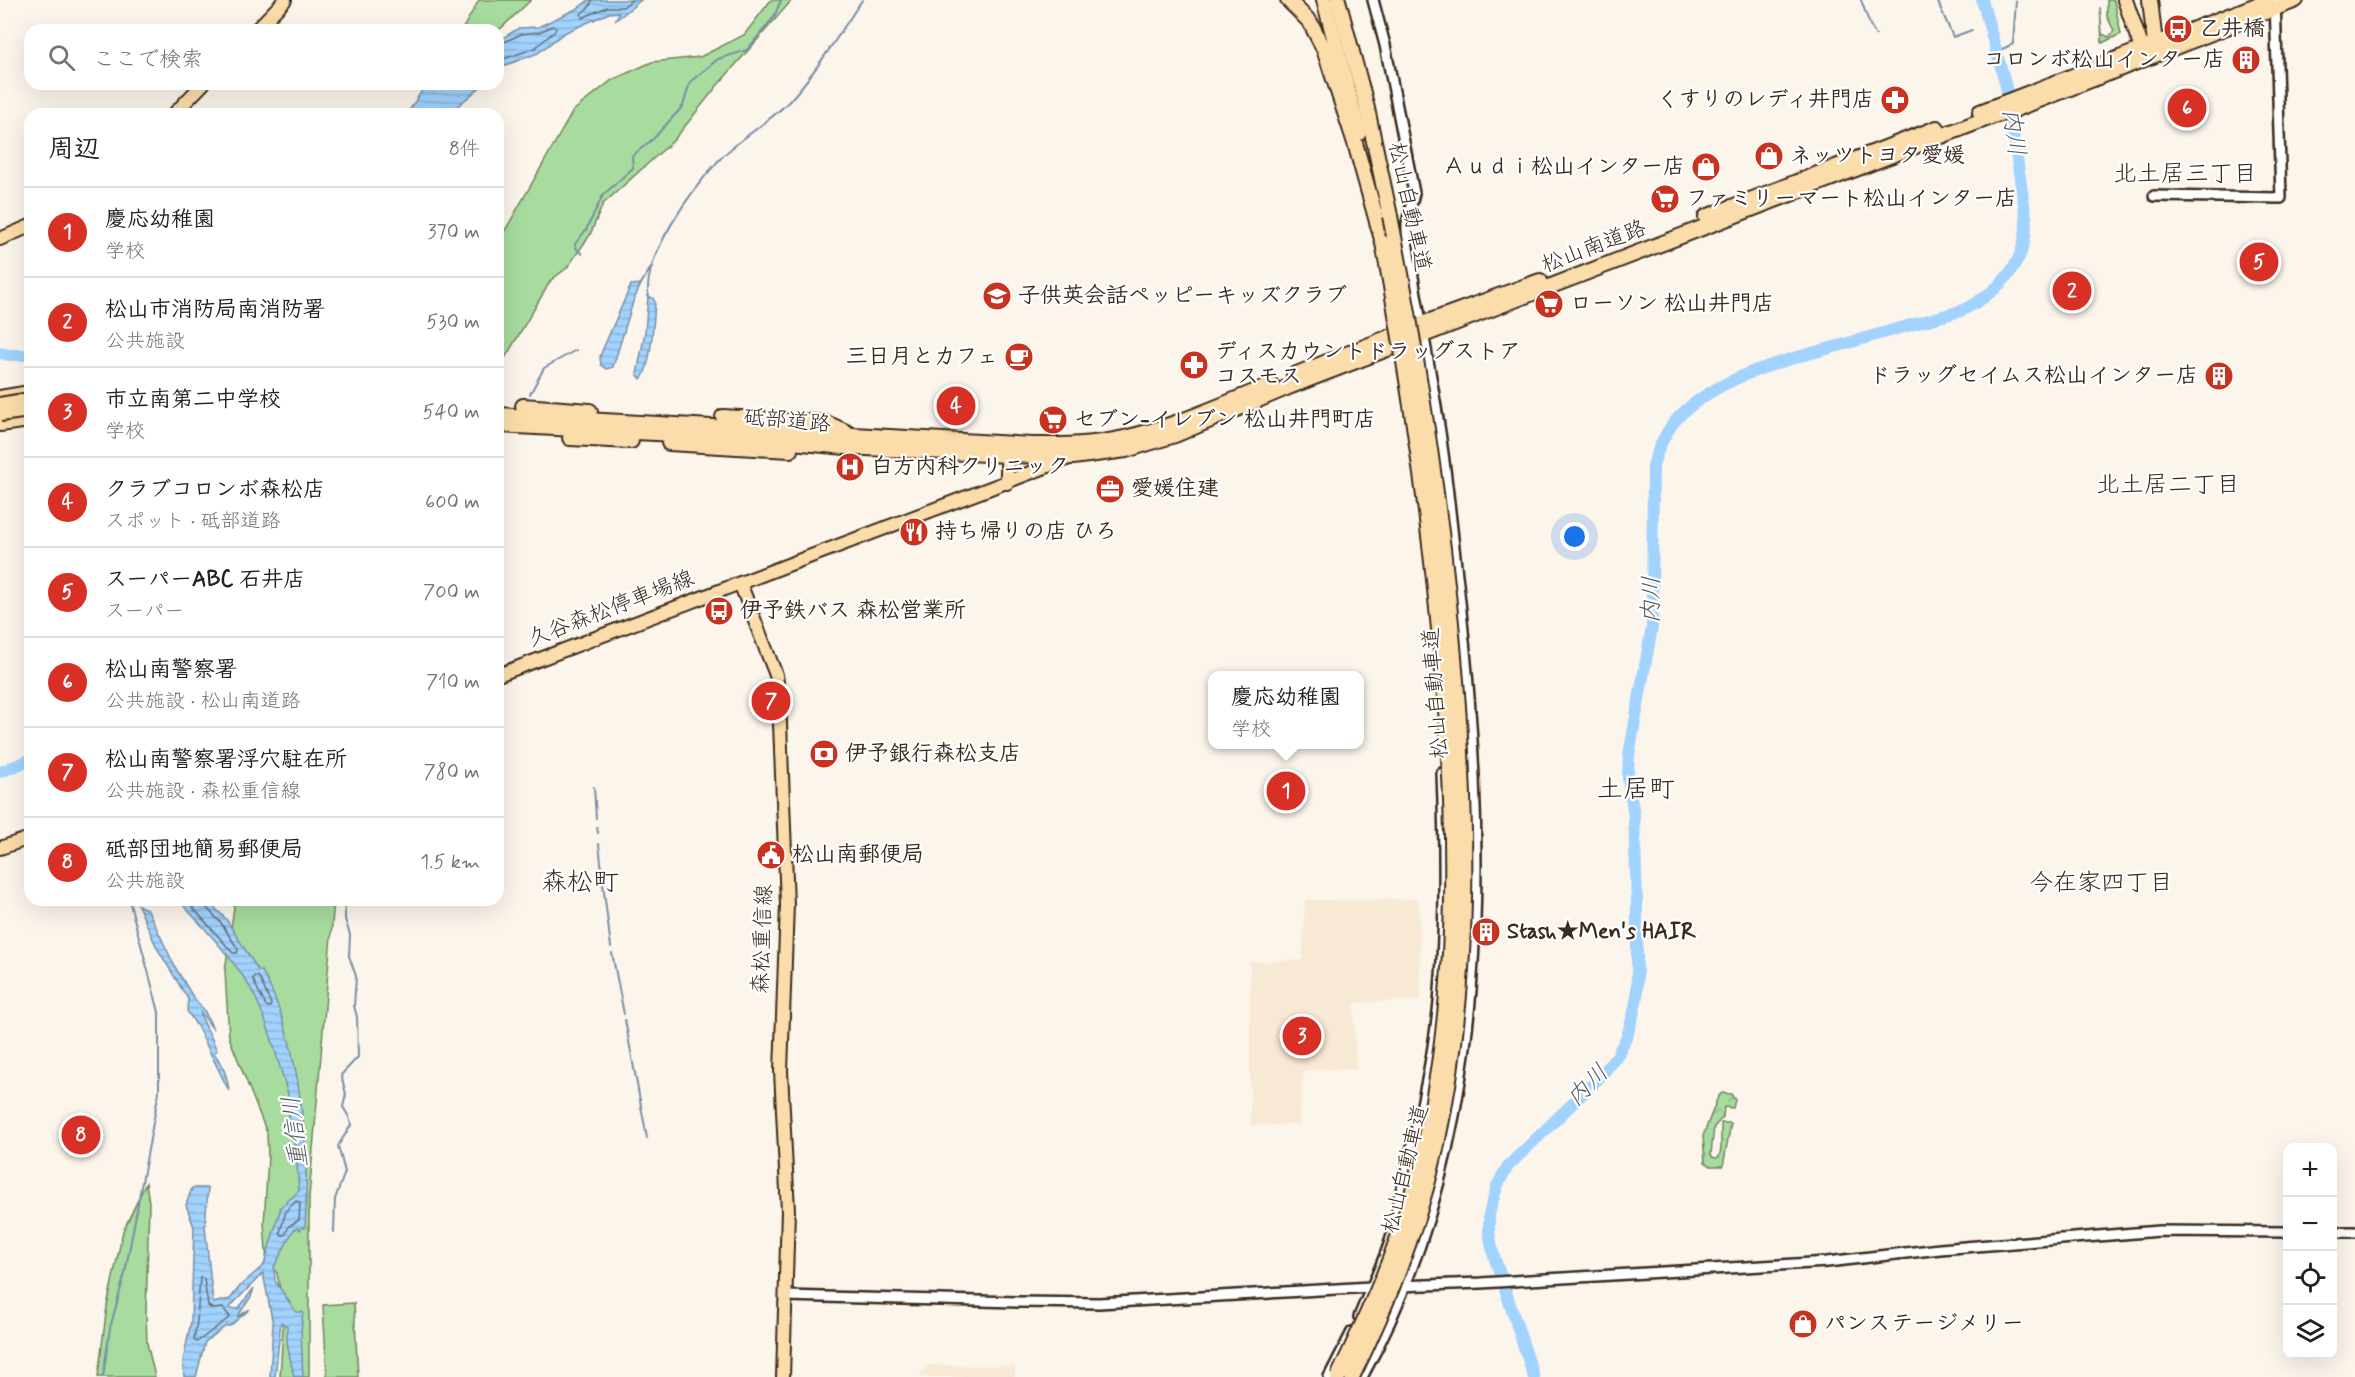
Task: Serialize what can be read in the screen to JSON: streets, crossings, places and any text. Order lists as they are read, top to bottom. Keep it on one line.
{"streets":{"highway":["松山自動車道","松山南道路","砥部道路"],"main road":["久谷森松停車場線","森松重信線"]},"crossings":[["松山南道路","砥部道路"],["久谷森松停車場線","森松重信線"]],"districts":["北土居三丁目","北土居二丁目","土居町","森松町","今在家四丁目"],"water":["内川","重信川"],"places":{"bus stop":["乙井橋","伊予鉄バス 森松営業所"],"building":["コロンボ松山インター店","ドラッグセイムス松山インター店","Stash★Men's HAIR"],"pharmacy":["くすりのレディ井門店","ディスカウントドラッグストア コスモス"],"shop":["ネッツトヨタ愛媛","Ａｕｄｉ松山インター店","パンステージメリー"],"supermarket":["ファミリーマート松山インター店","ローソン 松山井門店","セブン-イレブン 松山井門町店"],"school or university":["子供英会話ペッピーキッズクラブ"],"cafe":["三日月とカフェ"],"hospital":["白方内科クリニック"],"office":["愛媛住建"],"restaurant":["持ち帰りの店 ひろ"],"bank":["伊予銀行森松支店"],"public building":["松山南郵便局"]},"page":{"search":"ここで検索","pins":["6","5","2","4","7","1","3","8"],"heading":["周辺","8件"],"list":[{"mark":"1","name":"慶応幼稚園","note":"学校","value":"370 m"},{"mark":"2","name":"松山市消防局南消防署","note":"公共施設","value":"530 m"},{"mark":"3","name":"市立南第二中学校","note":"学校","value":"540 m"},{"mark":"4","name":"クラブコロンボ森松店","note":"スポット · 砥部道路","value":"600 m"},{"mark":"5","name":"スーパーABC 石井店","note":"スーパー","value":"700 m"},{"mark":"6","name":"松山南警察署","note":"公共施設 · 松山南道路","value":"710 m"},{"mark":"7","name":"松山南警察署浮穴駐在所","note":"公共施設 · 森松重信線","value":"780 m"},{"mark":"8","name":"砥部団地簡易郵便局","note":"公共施設","value":"1.5 km"}],"popup":["慶応幼稚園","学校"],"map_buttons":["+","−"]}}
